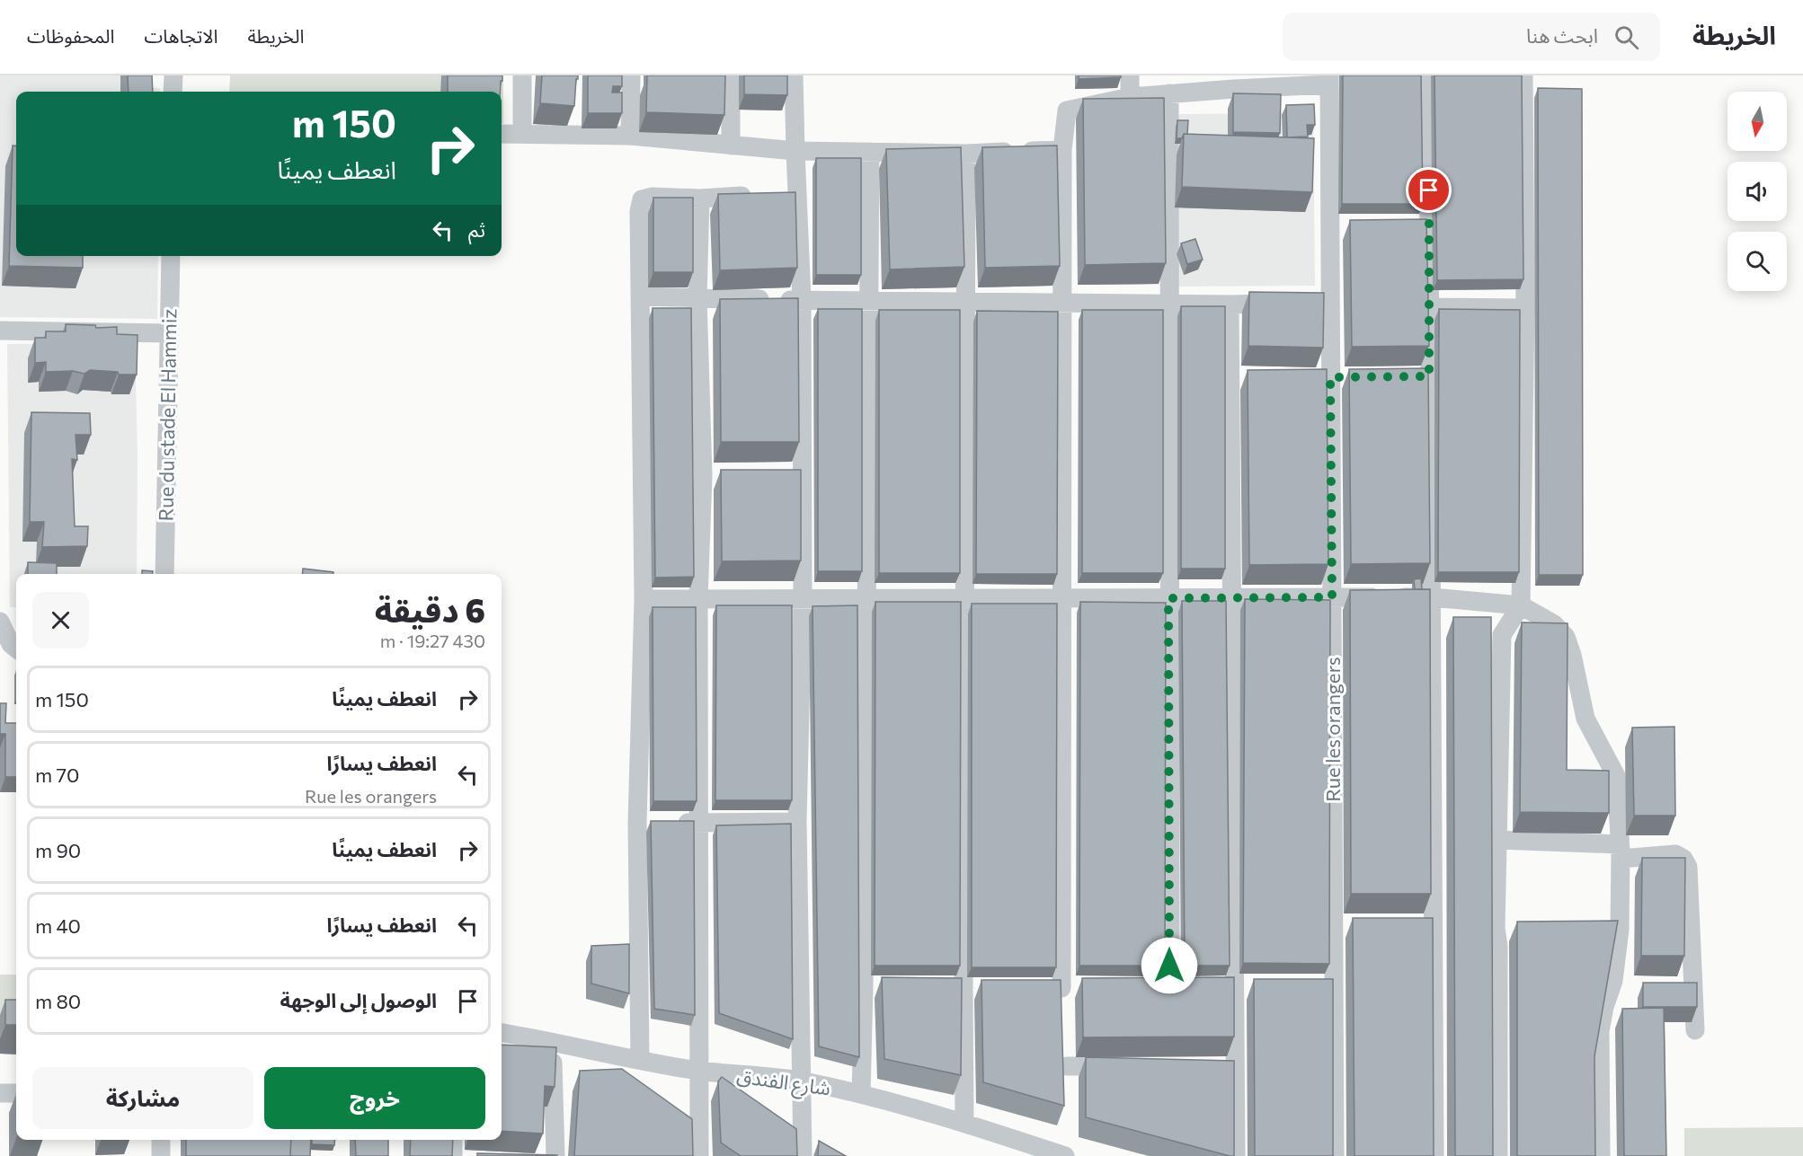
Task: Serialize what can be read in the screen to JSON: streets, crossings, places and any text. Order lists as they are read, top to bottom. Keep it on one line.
{"streets":{"street":["Rue du stade El Hammiz","Rue les orangers","شارع الفندق"]},"north":"bottom","page":{"header":"الخريطة","search":"ابحث هنا","nav":["الخريطة","الاتجاهات","المحفوظات"],"turn":["150 m","انعطف يمينًا"],"then":"ثم","heading":["6 دقيقة","430 m · 19:27"],"list":[{"name":"انعطف يمينًا","value":"150 m"},{"name":"انعطف يسارًا","note":"Rue les orangers","value":"70 m"},{"name":"انعطف يمينًا","value":"90 m"},{"name":"انعطف يسارًا","value":"40 m"},{"name":"الوصول إلى الوجهة","value":"80 m"}],"buttons":["خروج","مشاركة"]}}
